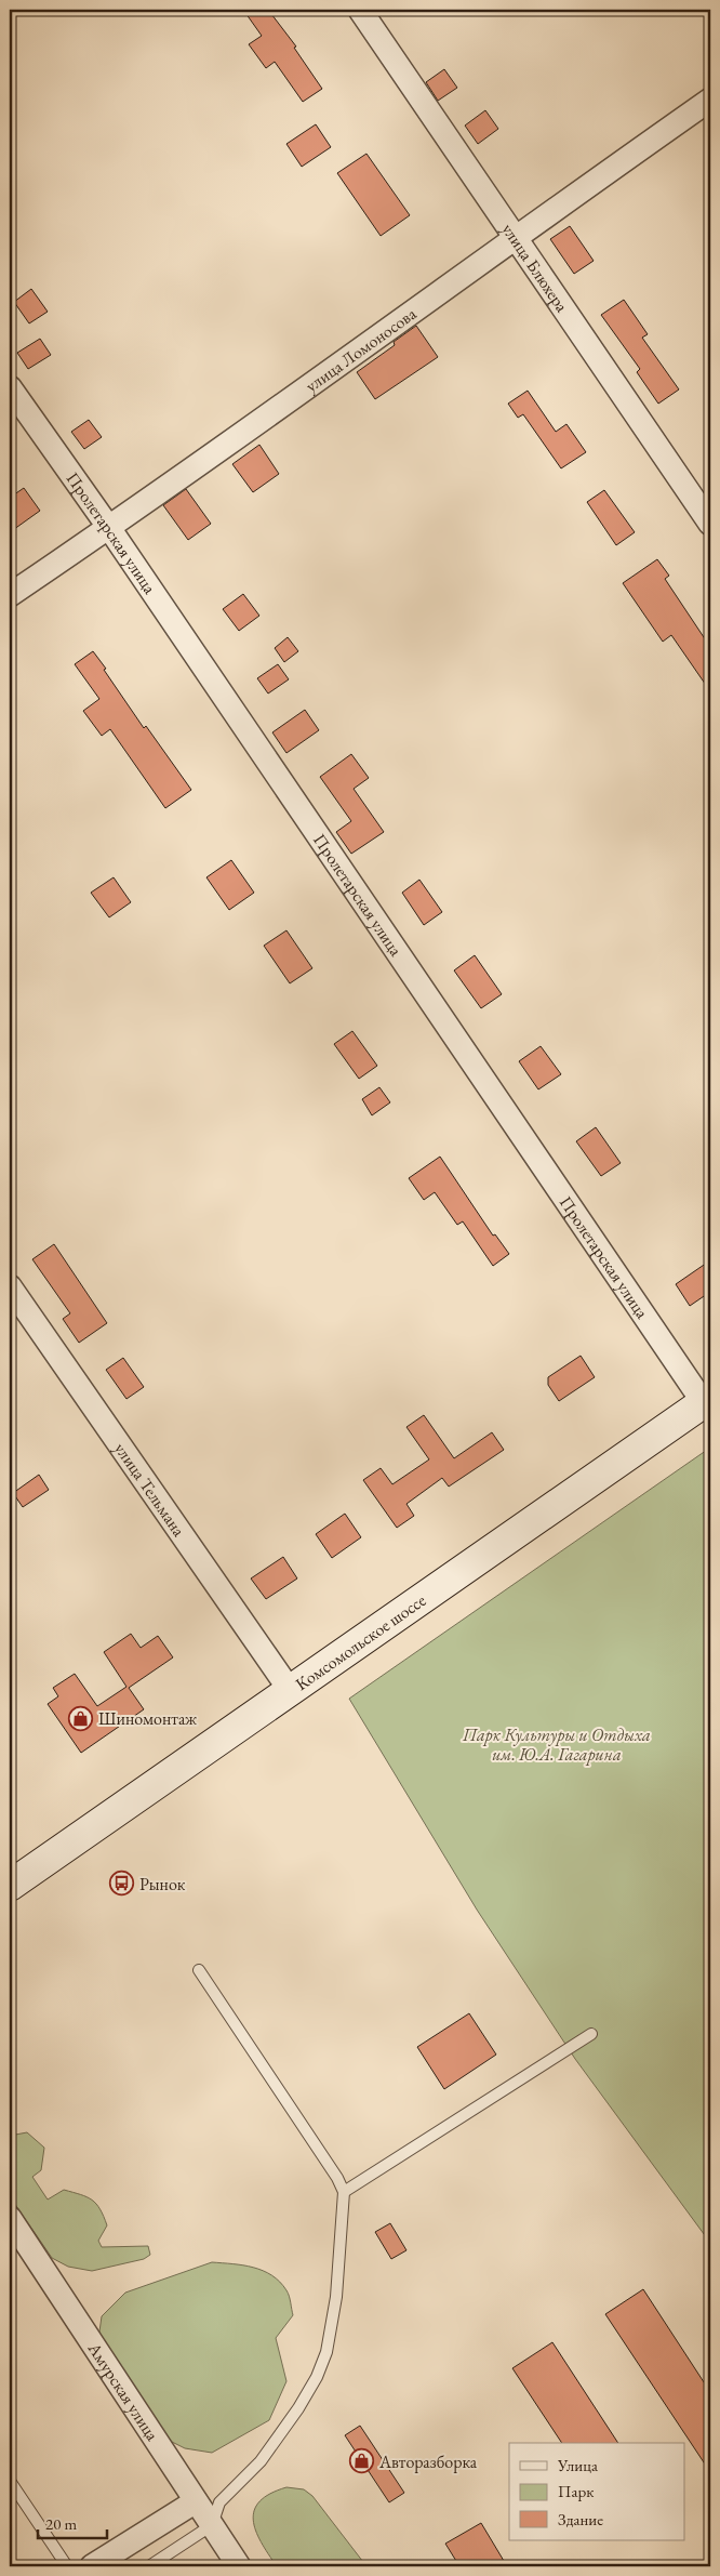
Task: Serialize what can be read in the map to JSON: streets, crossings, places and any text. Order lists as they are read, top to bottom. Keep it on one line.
{"streets":{"main road":["Комсомольское шоссе"],"street":["улица Блюхера","улица Ломоносова","Пролетарская улица","улица Тельмана","Амурская улица"]},"crossings":[["улица Блюхера","улица Ломоносова"],["улица Ломоносова","Пролетарская улица"],["Пролетарская улица","Комсомольское шоссе"],["улица Тельмана","Комсомольское шоссе"]],"parks":["Парк Культуры и Отдыха им. Ю.А. Гагарина"],"places":{"shop":["Шиномонтаж","Авторазборка"],"bus stop":["Рынок"]},"legend":["Улица","Парк","Здание"],"scale_bar":"20 m"}
